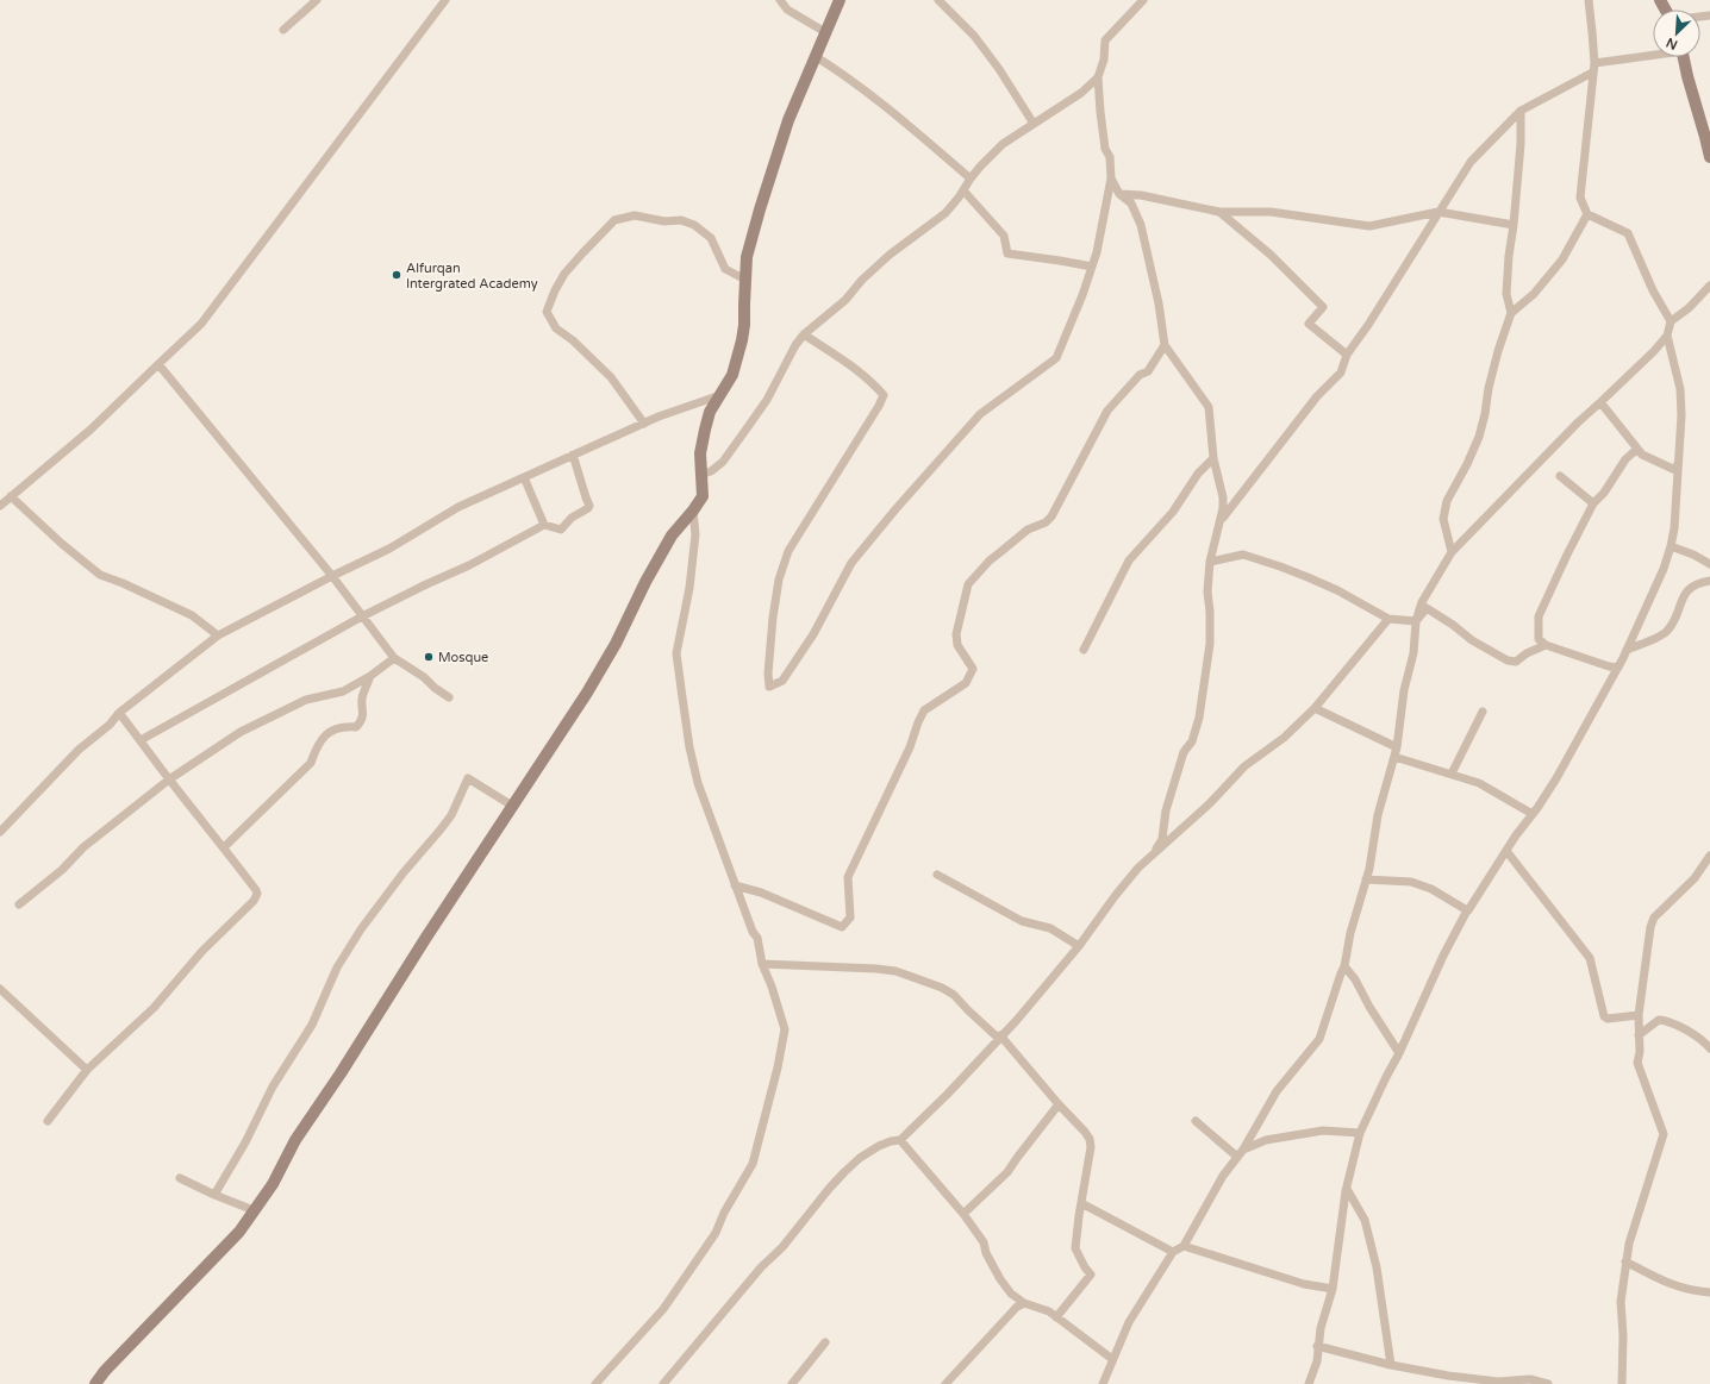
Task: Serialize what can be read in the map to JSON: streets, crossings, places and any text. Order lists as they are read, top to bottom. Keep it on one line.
{"places":["Alfurqan Intergrated Academy","Mosque"],"north":"bottom left"}
